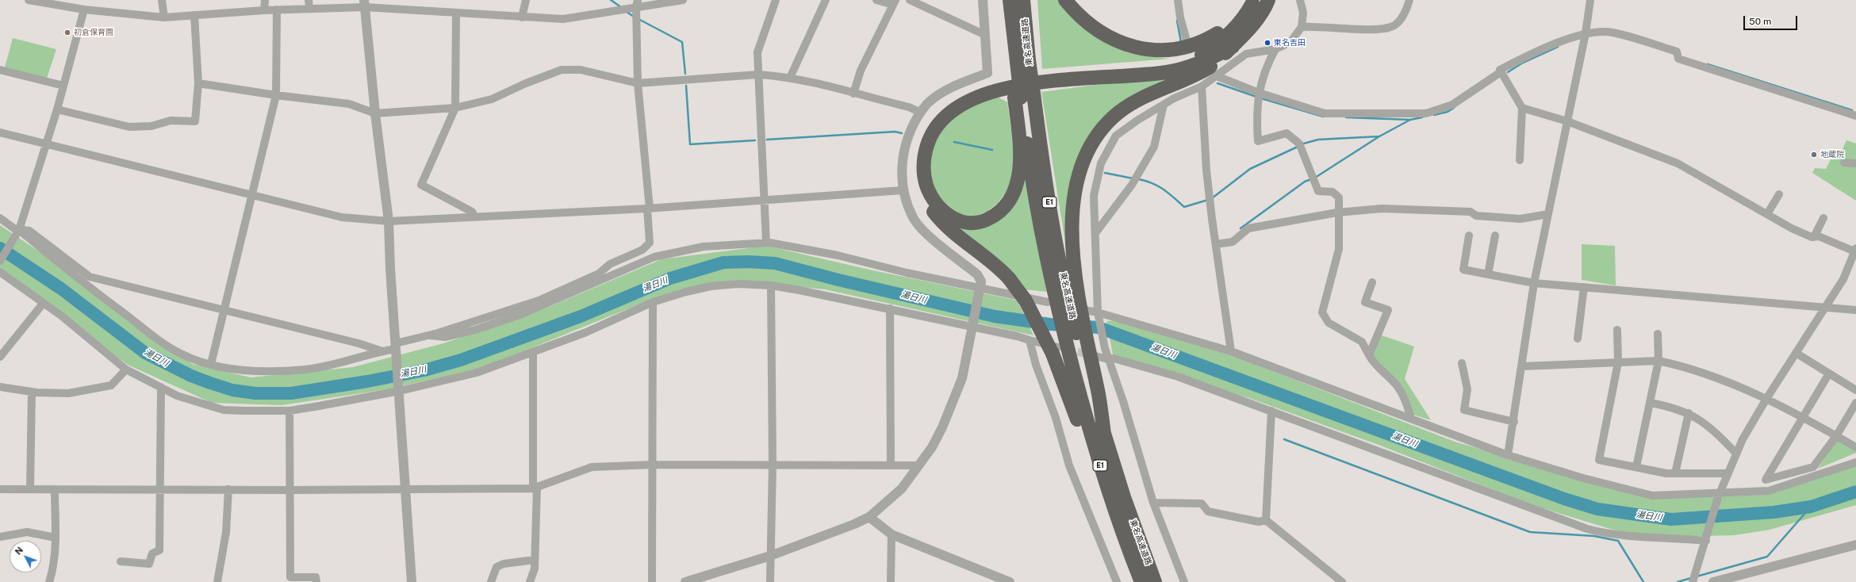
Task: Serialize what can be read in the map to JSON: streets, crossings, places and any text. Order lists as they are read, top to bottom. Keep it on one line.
{"streets":{"highway":["東名高速道路","E1"]},"water":["湯日川"],"places":["初倉保育園","東名吉田","地蔵院"],"scale_bar":"50 m","north":"top left"}
